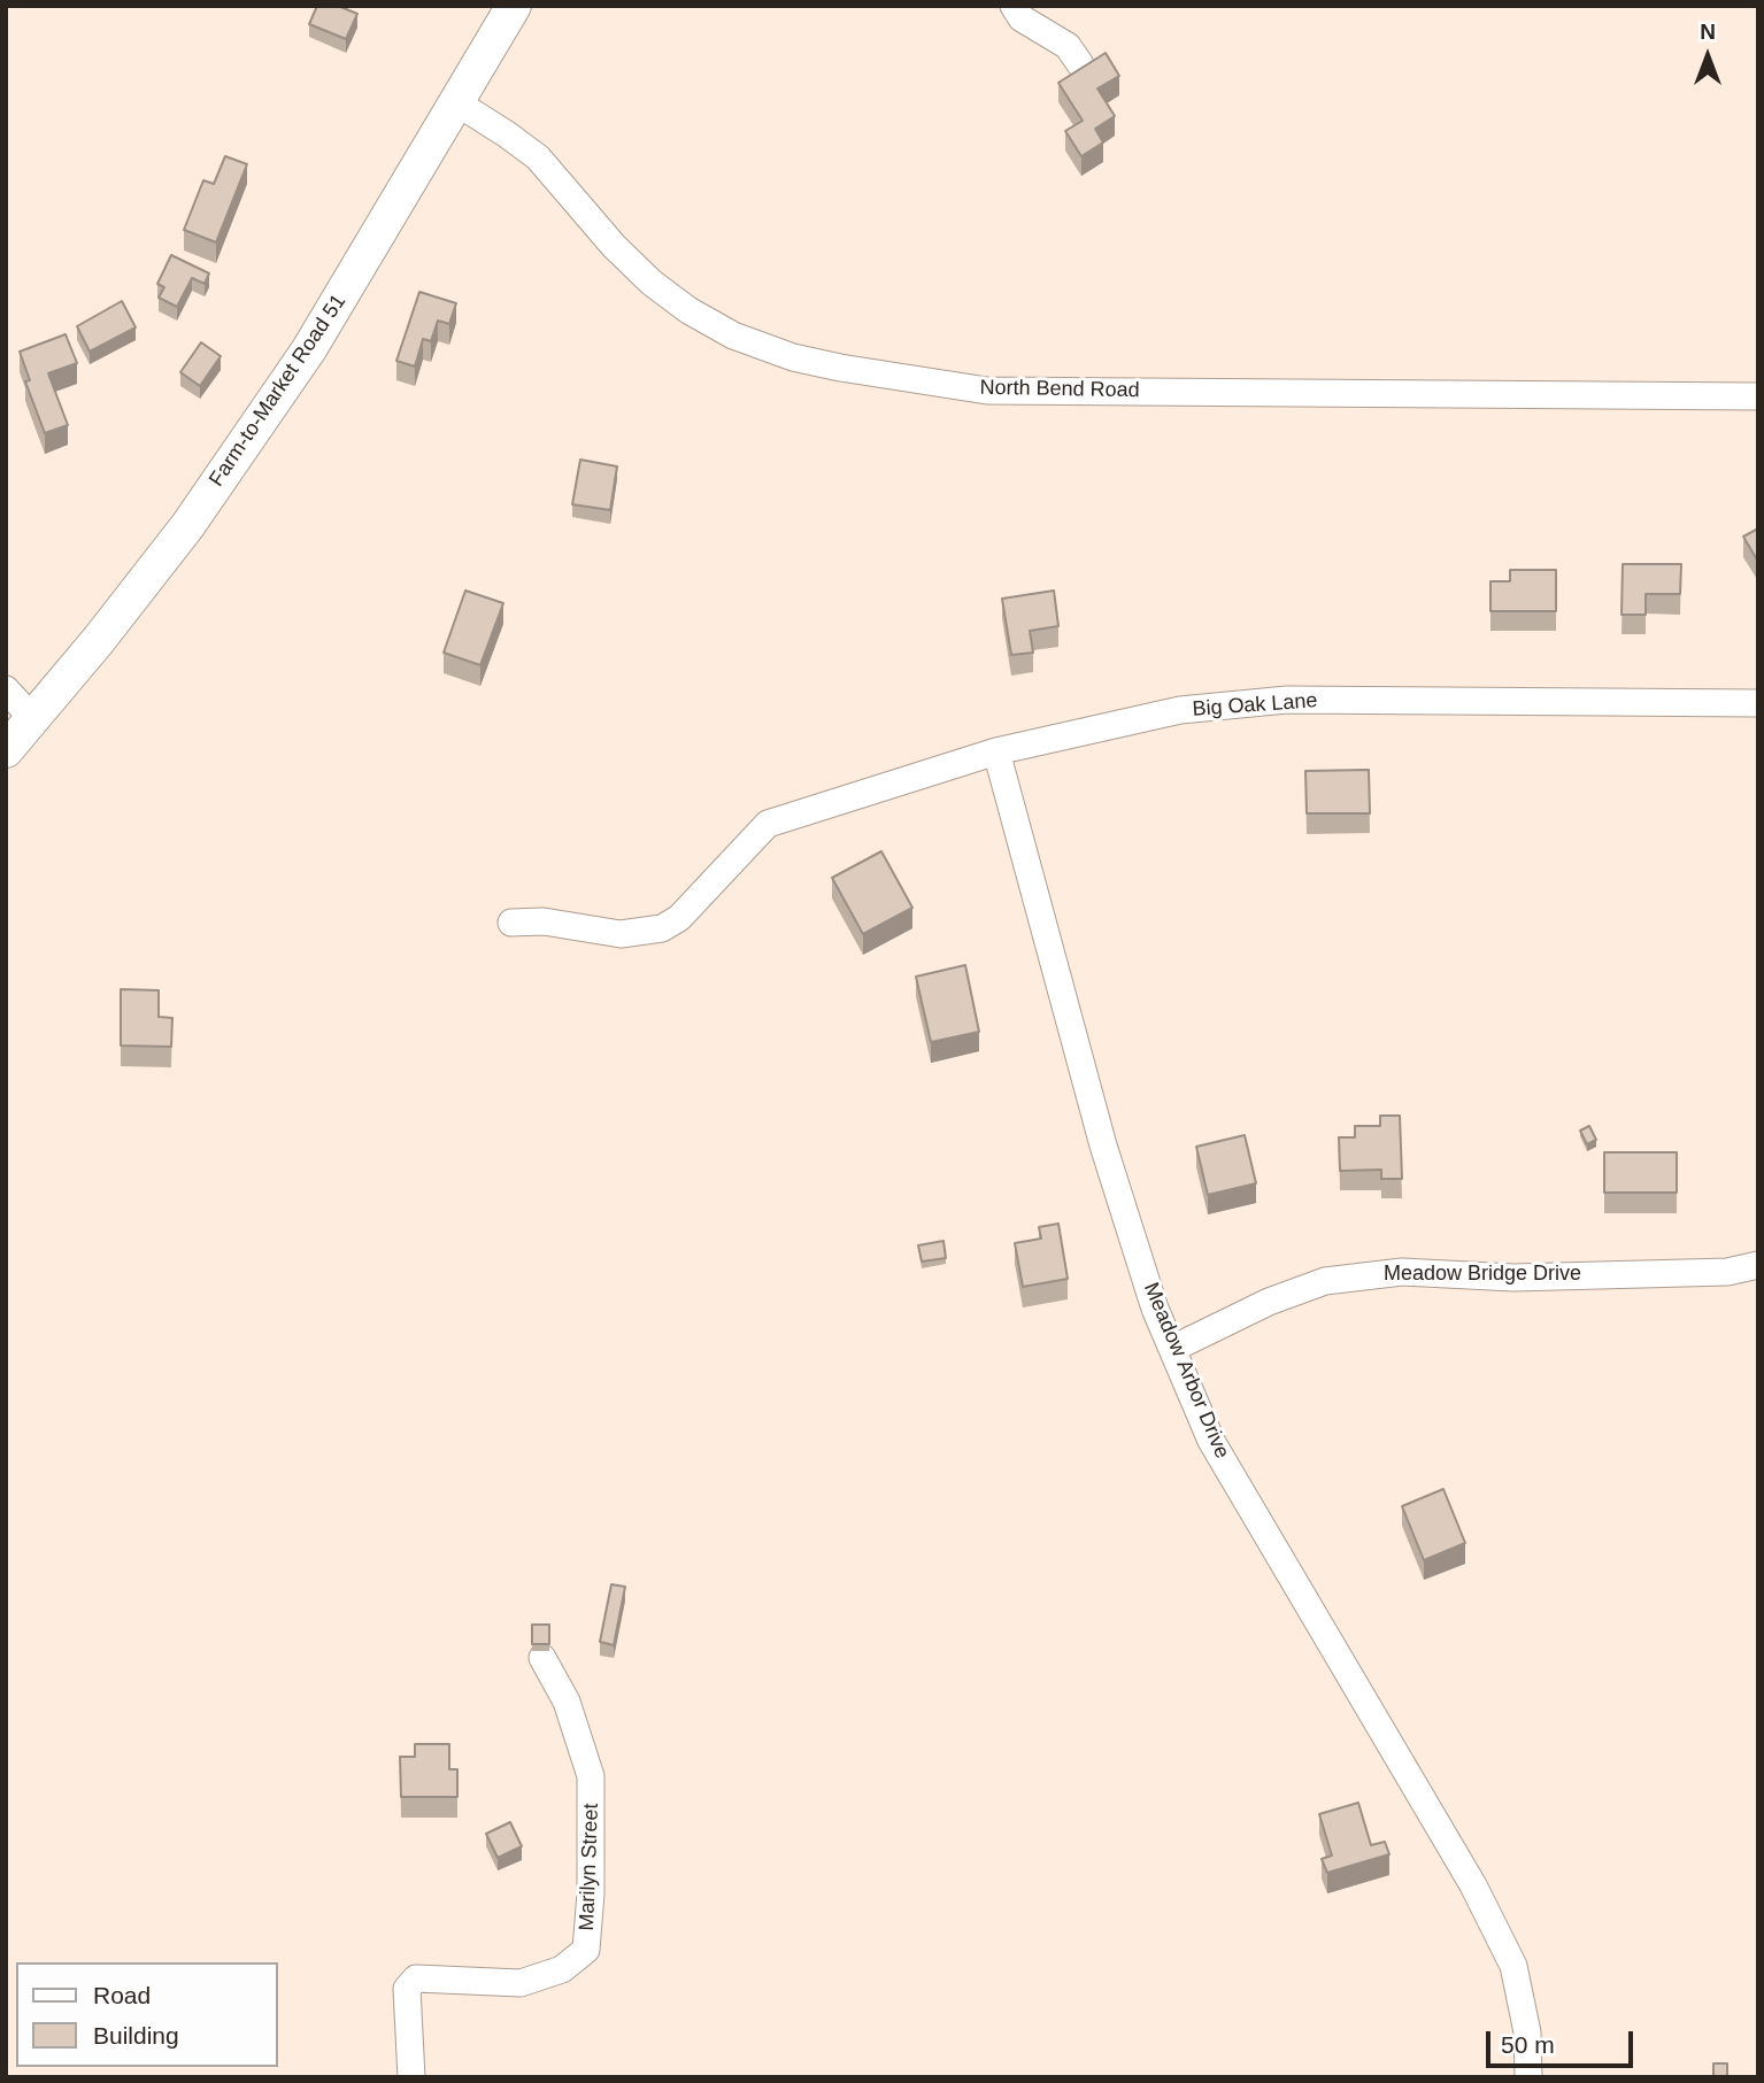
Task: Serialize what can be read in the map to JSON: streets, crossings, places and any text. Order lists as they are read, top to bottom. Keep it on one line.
{"streets":{"main road":["Farm-to-Market Road 51"],"street":["North Bend Road","Big Oak Lane","Meadow Bridge Drive","Meadow Arbor Drive","Marilyn Street"]},"crossings":[["North Bend Road","Farm-to-Market Road 51"],["Big Oak Lane","Meadow Arbor Drive"],["Meadow Bridge Drive","Meadow Arbor Drive"]],"legend":["Road","Building"],"scale_bar":"50 m","north":"top"}
